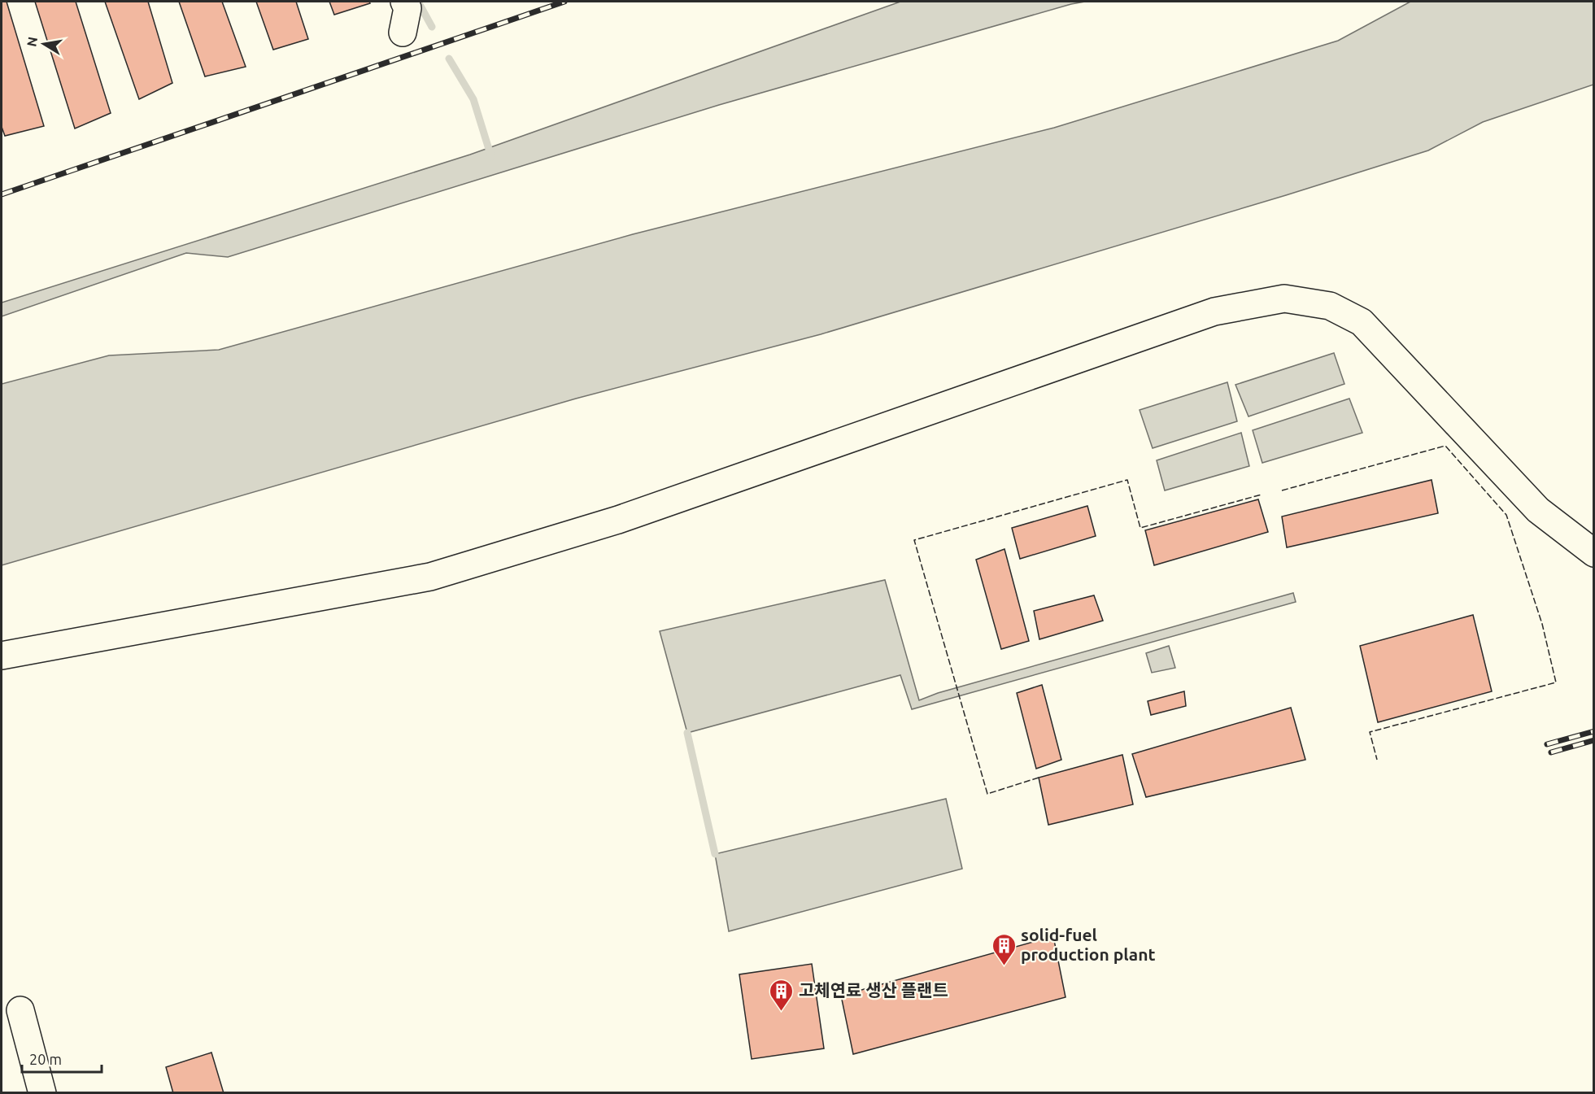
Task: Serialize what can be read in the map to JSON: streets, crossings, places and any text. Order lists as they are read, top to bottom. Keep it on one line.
{"places":{"building":["solid-fuel production plant","고체연료 생산 플랜트"]},"scale_bar":"20 m","north":"left"}
